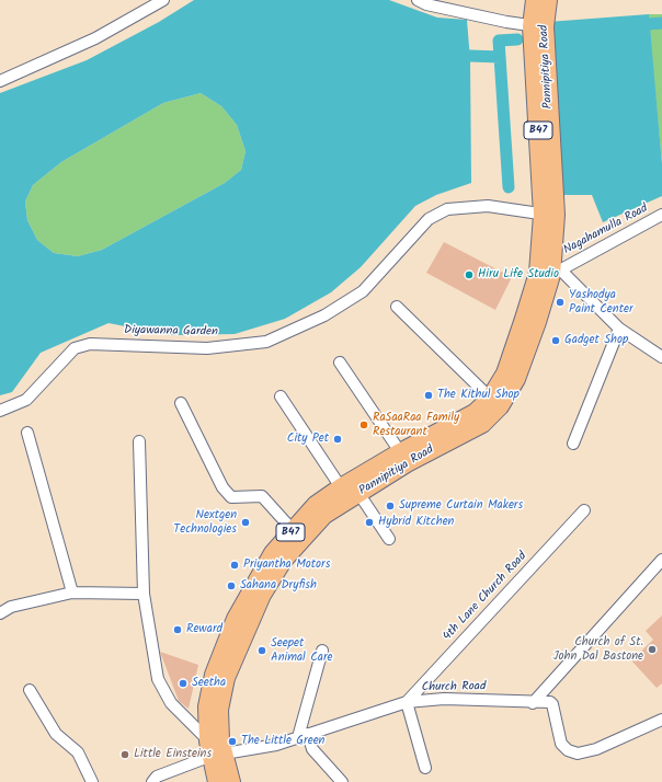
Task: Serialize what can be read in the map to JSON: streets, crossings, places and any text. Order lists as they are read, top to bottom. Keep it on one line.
{"streets":{"main road":["Pannipitiya Road","B47"],"street":["Nagahamulla Road","Diyawanna Garden","4th Lane Church Road","Church Road"]},"crossings":[["Pannipitiya Road","Nagahamulla Road"],["Pannipitiya Road","Diyawanna Garden"],["Pannipitiya Road","Church Road"],["4th Lane Church Road","Church Road"]],"places":["Hiru Life Studio","Yashodya Paint Center","Gadget Shop","The Kithul Shop","RaSaaRaa Family Restaurant","City Pet","Supreme Curtain Makers","Nextgen Technologies","Hybrid Kitchen","Priyantha Motors","Sahana Dryfish","Reward","Church of St. John Dal Bastone","Seepet Animal Care","Seetha","The Little Green","Little Einsteins"]}
